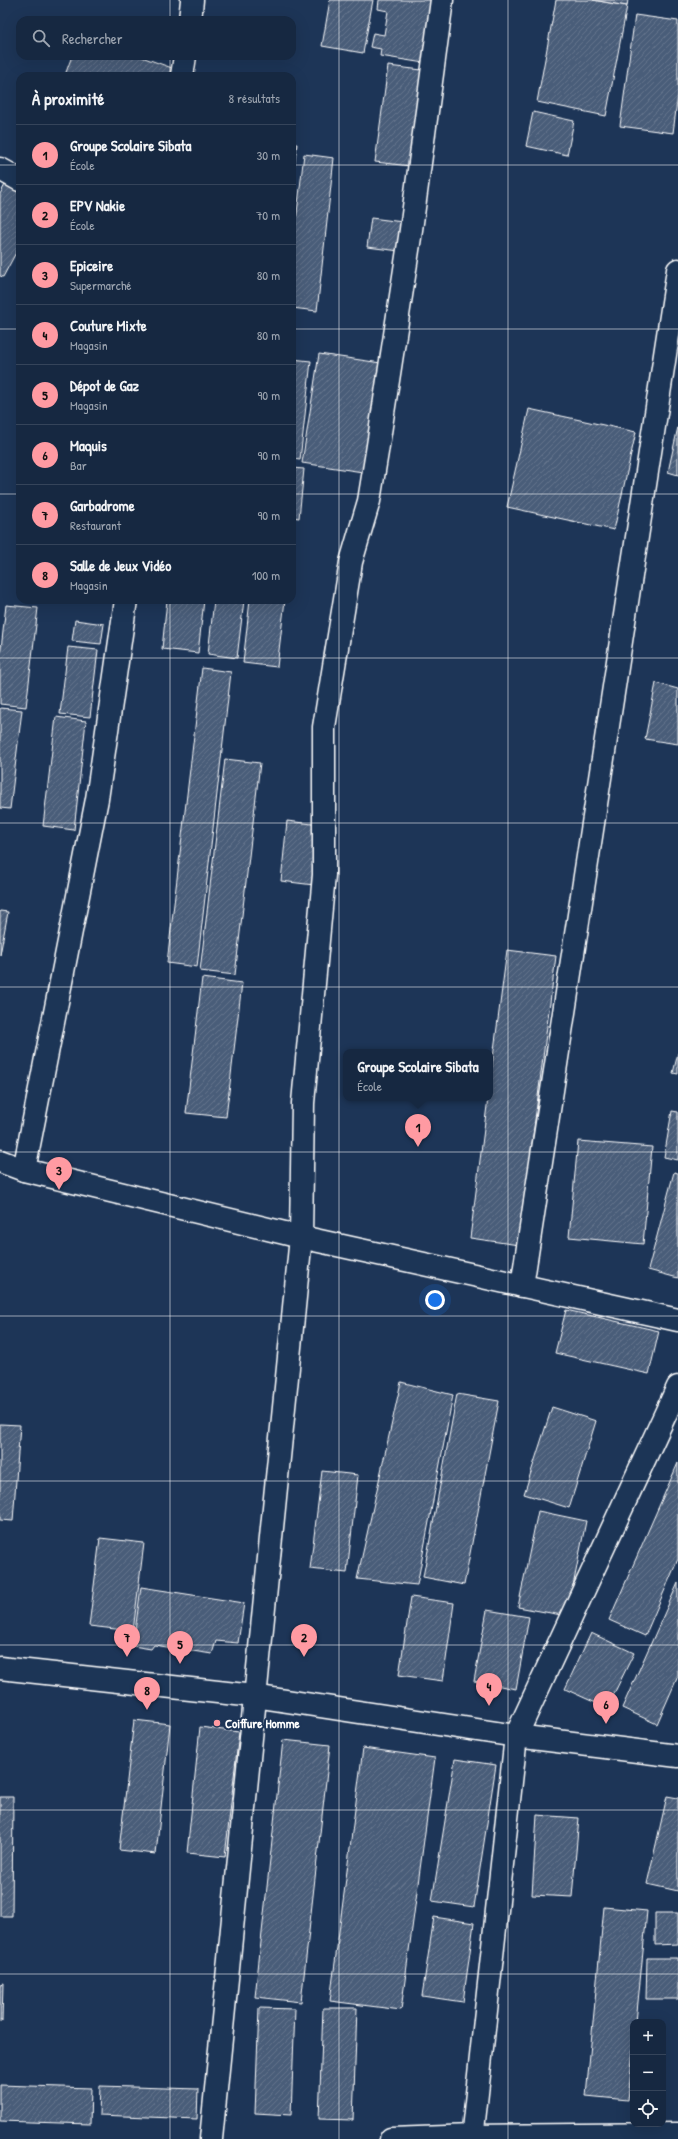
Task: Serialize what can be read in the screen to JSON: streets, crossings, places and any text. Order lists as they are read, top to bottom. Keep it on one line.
{"places":["Coiffure Homme"],"page":{"search":"Rechercher","heading":["À proximité","8 résultats"],"list":[{"mark":"1","name":"Groupe Scolaire Sibata","note":"École","value":"30 m"},{"mark":"2","name":"EPV Nakie","note":"École","value":"70 m"},{"mark":"3","name":"Epiceire","note":"Supermarché","value":"80 m"},{"mark":"4","name":"Couture Mixte","note":"Magasin","value":"80 m"},{"mark":"5","name":"Dépot de Gaz","note":"Magasin","value":"90 m"},{"mark":"6","name":"Maquis","note":"Bar","value":"90 m"},{"mark":"7","name":"Garbadrome","note":"Restaurant","value":"90 m"},{"mark":"8","name":"Salle de Jeux Vidéo","note":"Magasin","value":"100 m"}],"popup":["Groupe Scolaire Sibata","École"],"pins":["1","3","2","7","5","4","8","6"],"map_buttons":["+","−"]}}
